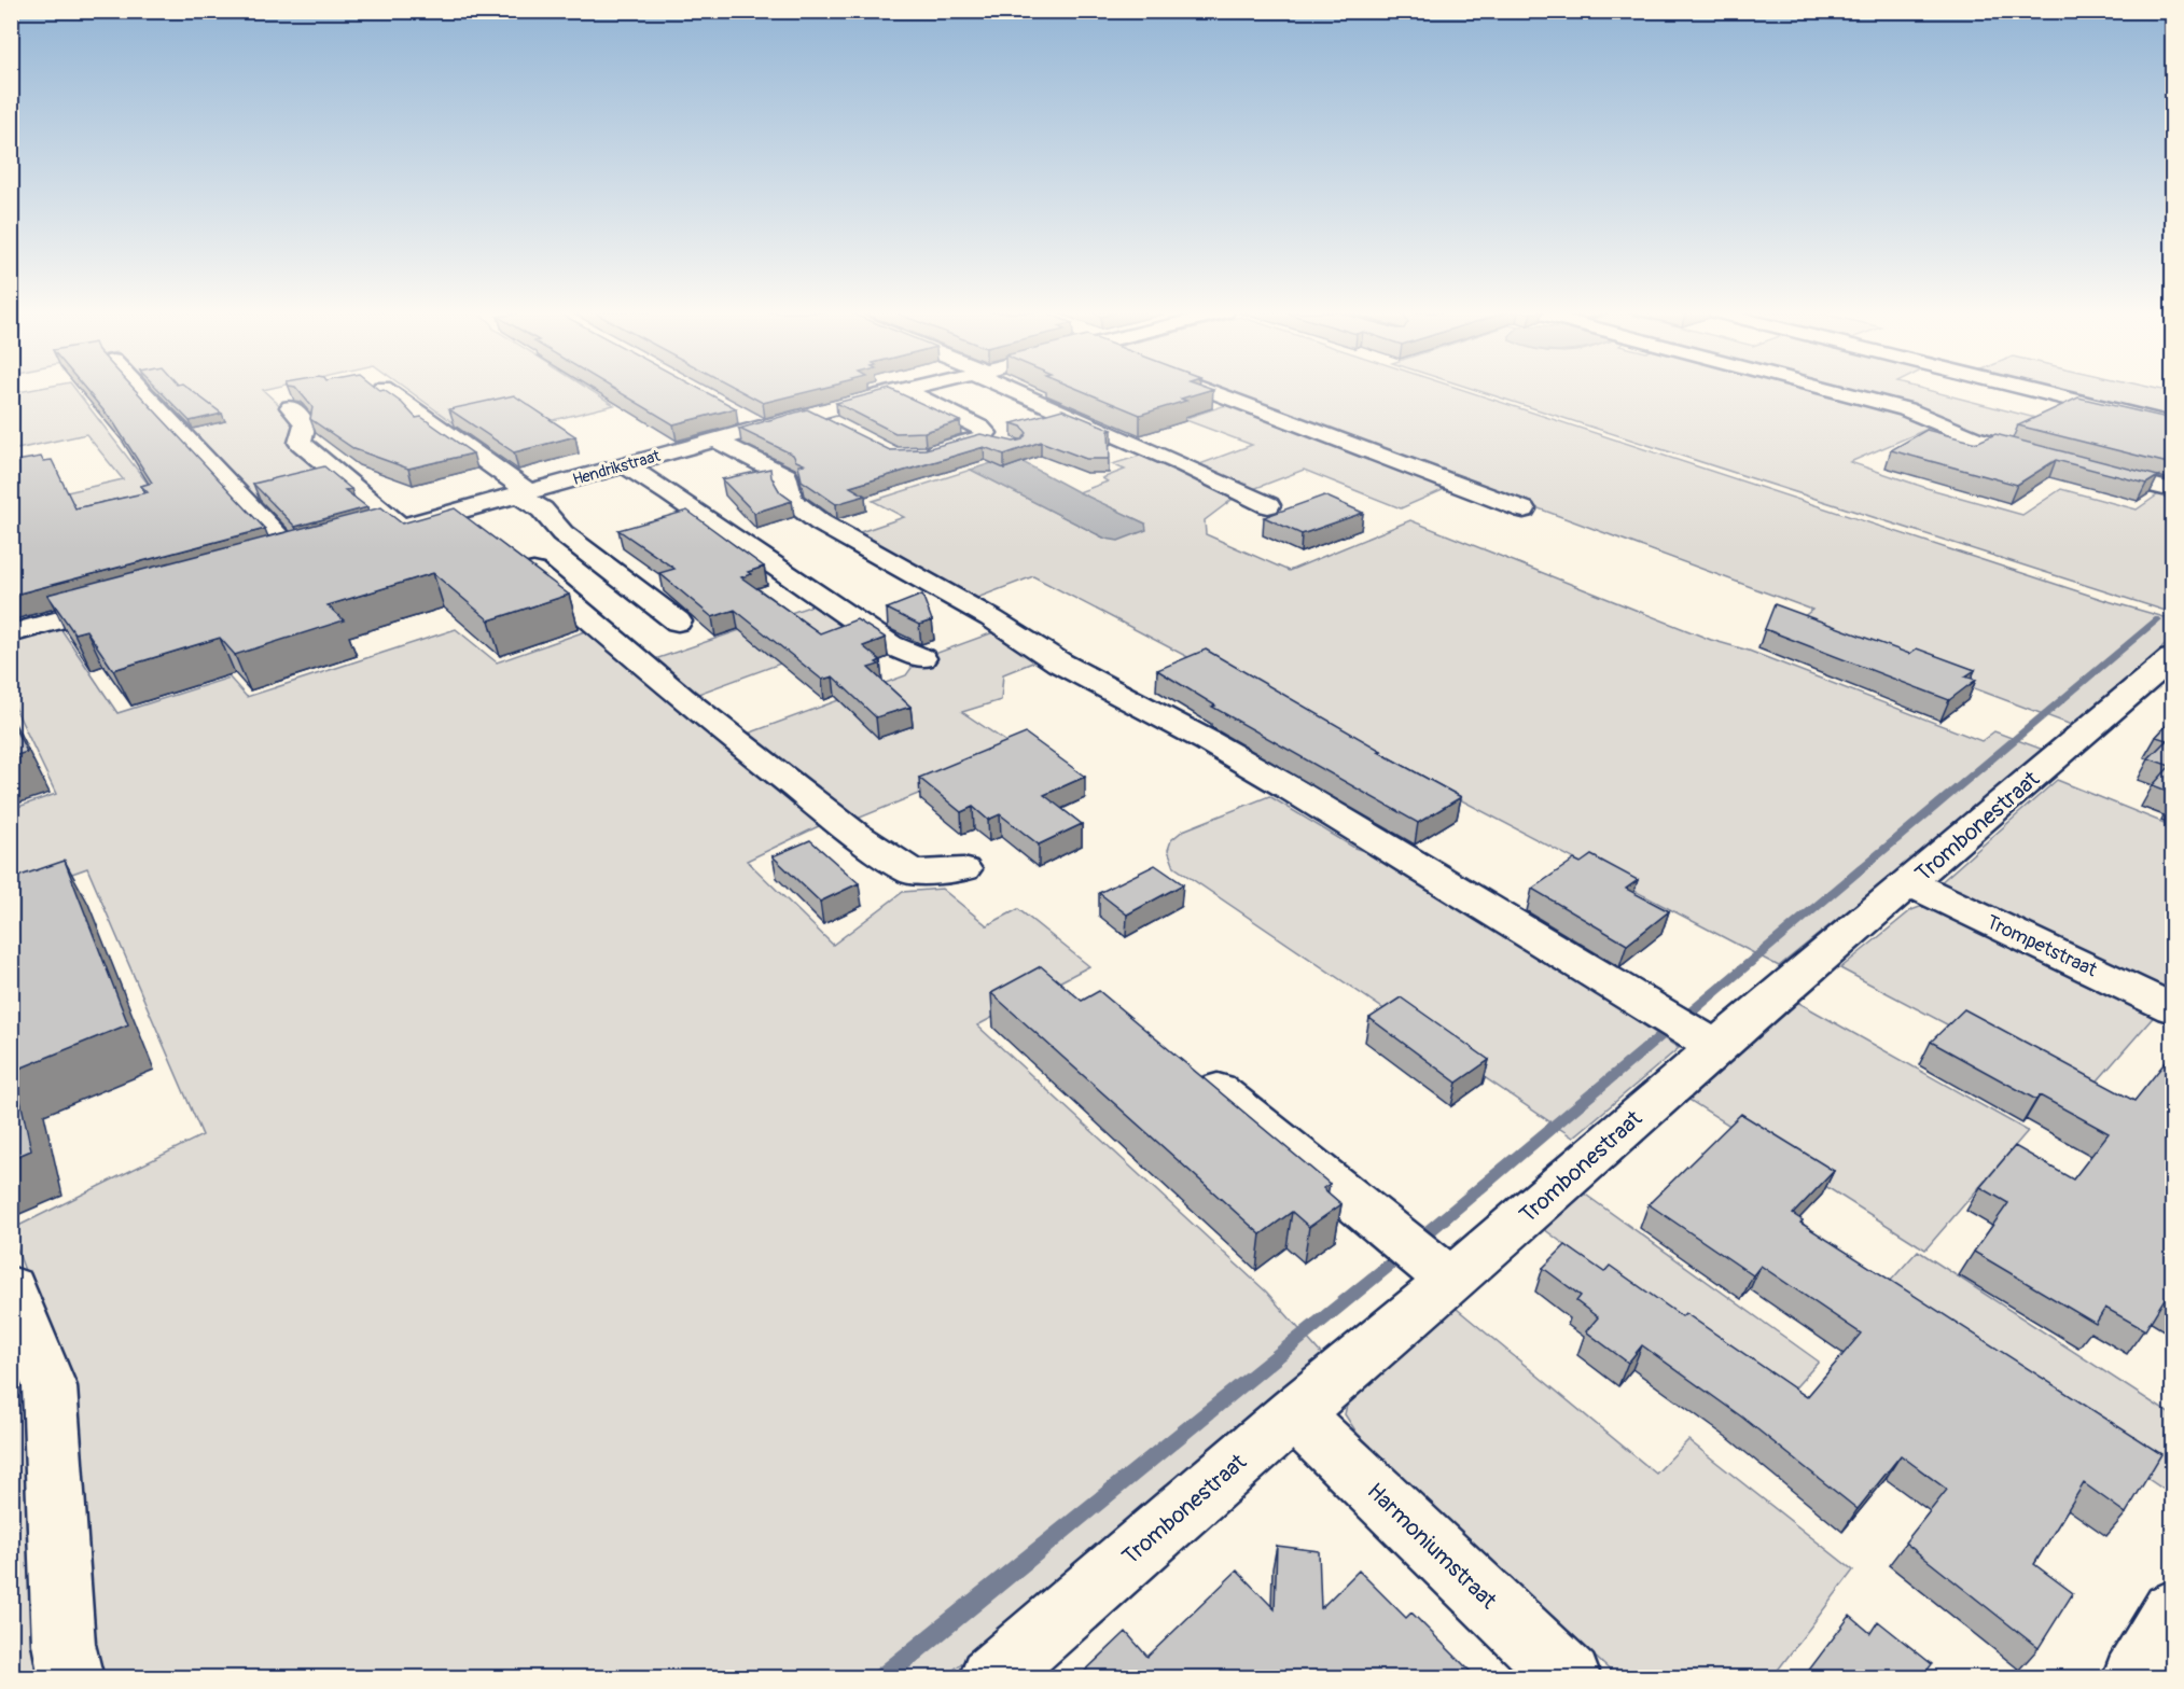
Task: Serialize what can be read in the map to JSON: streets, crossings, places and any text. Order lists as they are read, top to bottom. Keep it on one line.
{"streets":{"street":["Hendrikstraat","Trombonestraat","Trompetstraat","Harmoniumstraat"]},"crossings":[["Trombonestraat","Trompetstraat"],["Trombonestraat","Harmoniumstraat"]]}
